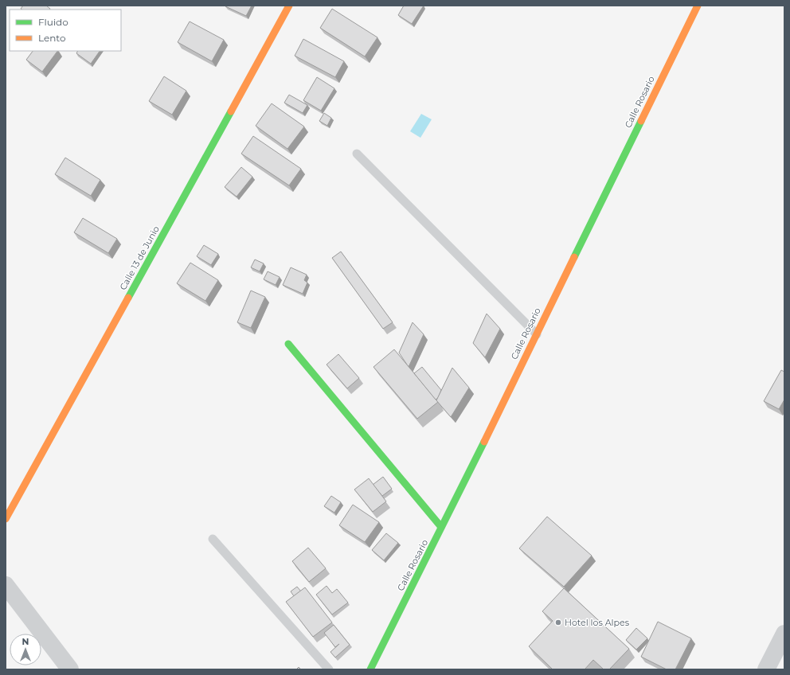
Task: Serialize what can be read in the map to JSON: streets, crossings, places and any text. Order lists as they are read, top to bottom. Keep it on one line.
{"streets":{"street":["Calle Rosario","Calle 13 de Junio"]},"places":["Hotel los Alpes"],"legend":["Fluido","Lento"],"north":"top"}
